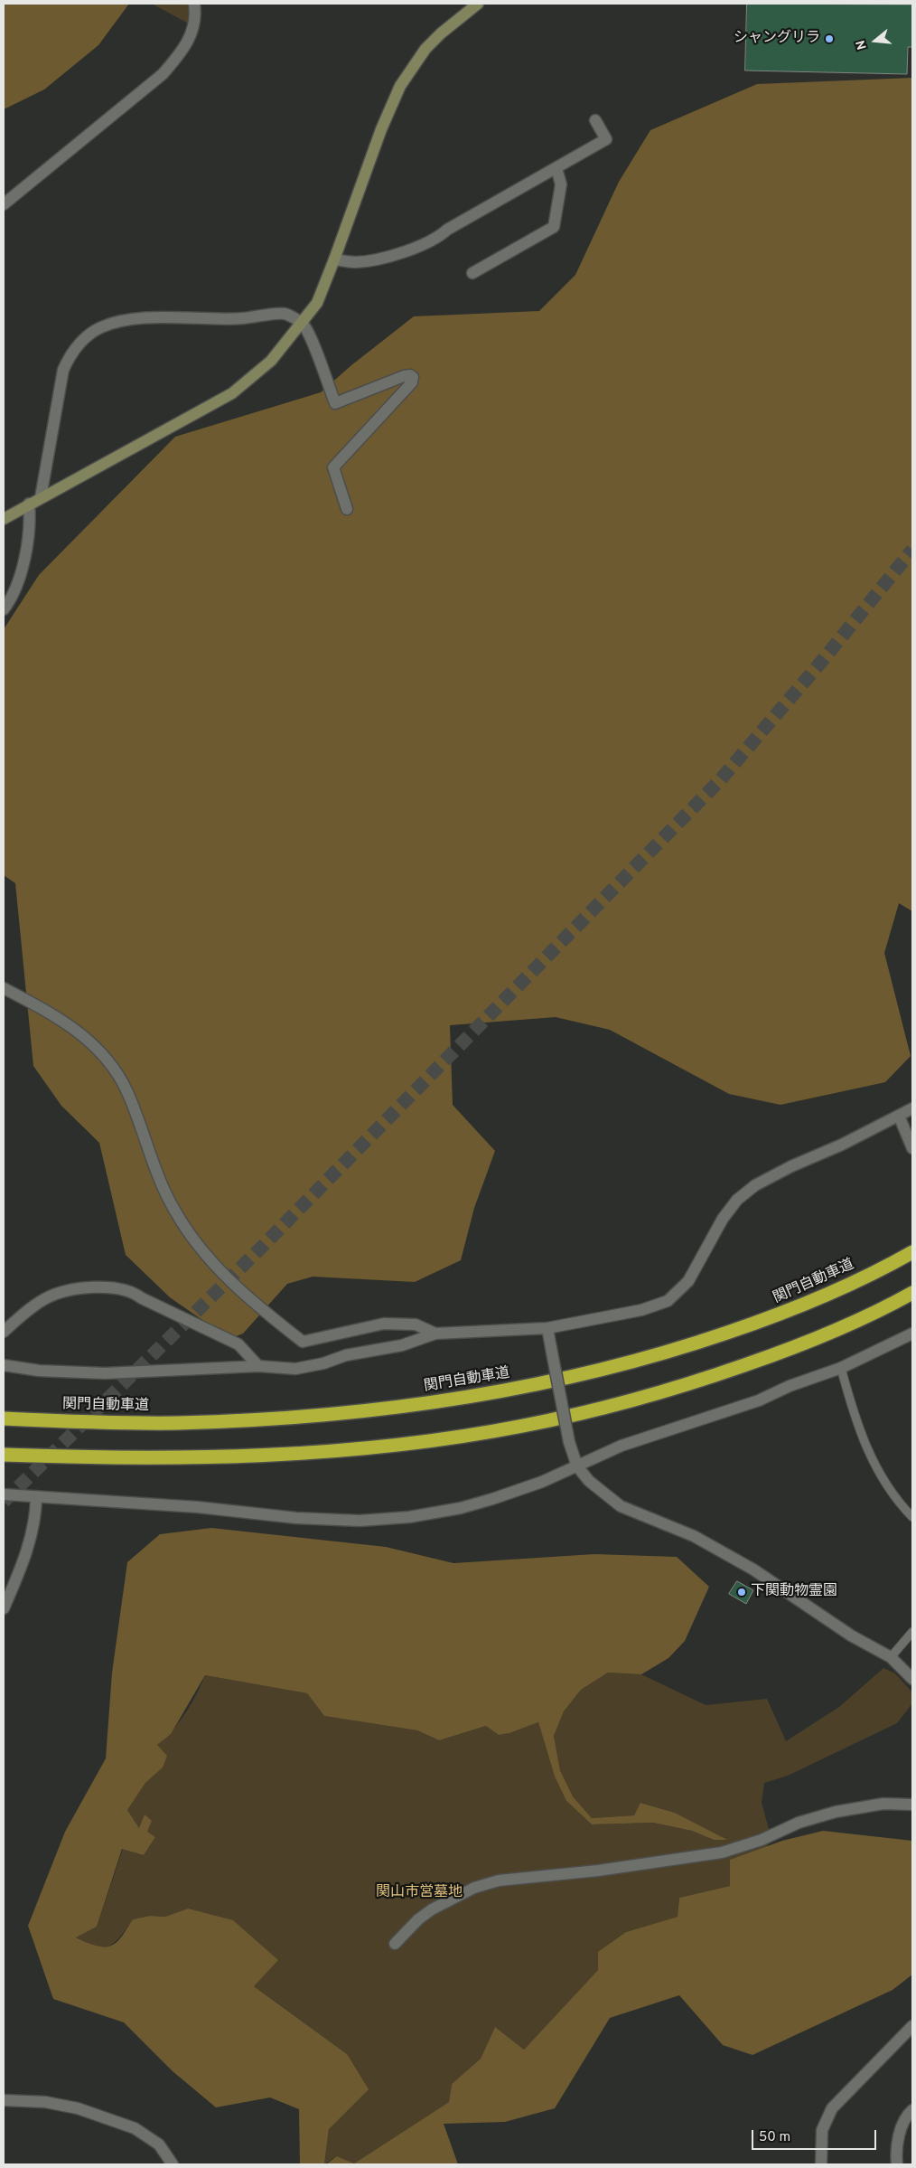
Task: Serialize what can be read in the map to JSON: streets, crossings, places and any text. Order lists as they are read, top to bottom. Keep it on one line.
{"streets":{"highway":["関門自動車道"]},"parks":["関山市営墓地"],"places":["シャングリラ","下関動物霊園"],"scale_bar":"50 m","north":"left"}
